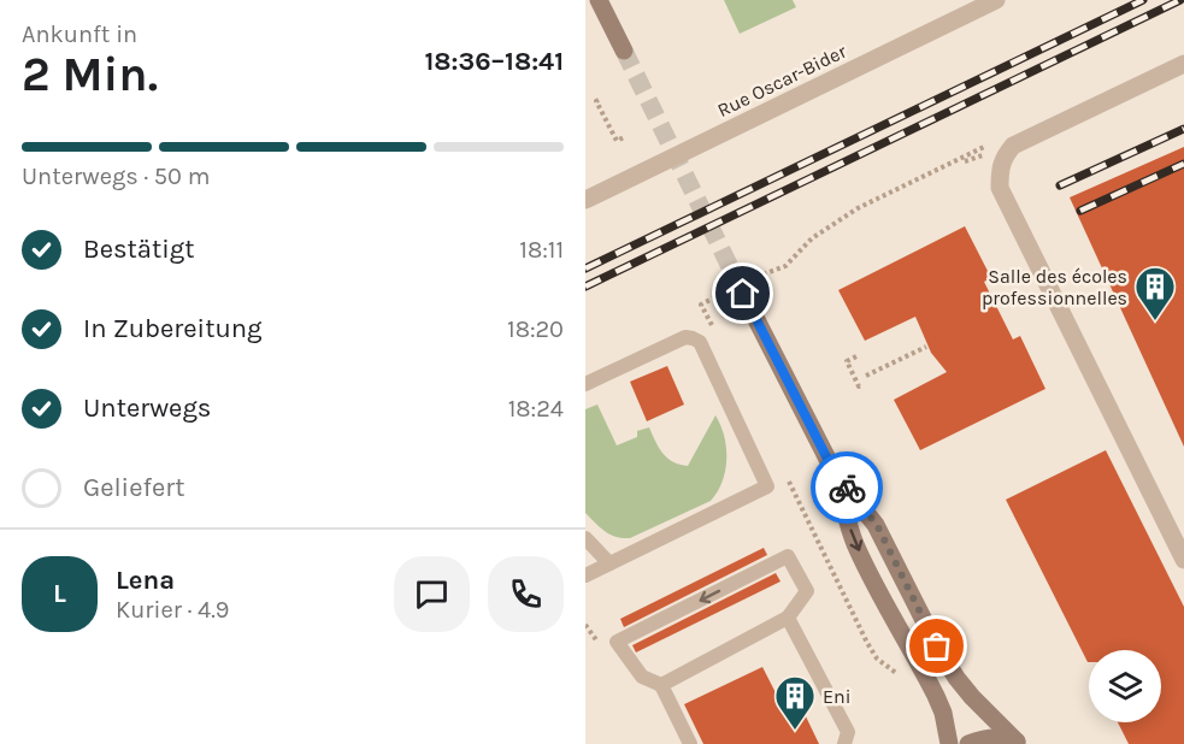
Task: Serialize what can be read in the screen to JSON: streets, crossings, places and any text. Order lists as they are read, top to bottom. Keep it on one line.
{"streets":{"street":["Rue Oscar-Bider"]},"places":{"building":["Salle des écoles professionnelles","Eni"]},"page":{"heading":["2 Min.","Ankunft in","18:36–18:41"],"panel":["Lena","Kurier · 4.9"],"bar":"Unterwegs · 50 m","list":[["Bestätigt","18:11"],["In Zubereitung","18:20"],["Unterwegs","18:24"],"Geliefert"],"round":"L"}}
